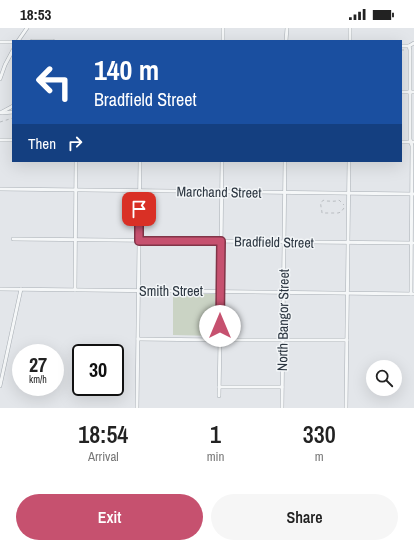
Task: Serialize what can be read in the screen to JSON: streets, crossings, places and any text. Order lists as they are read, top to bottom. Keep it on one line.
{"streets":{"street":["Marchand Street","Bradfield Street","Smith Street","North Bangor Street"]},"crossings":[["Marchand Street","North Bangor Street"],["Bradfield Street","North Bangor Street"],["Smith Street","North Bangor Street"]],"page":{"status":"18:53","turn":["140 m","Bradfield Street"],"then":"Then","speed":"27 km/h","limit":"30","eta":["18:54","Arrival","1","min","330","m"],"buttons":["Exit","Share"]}}
